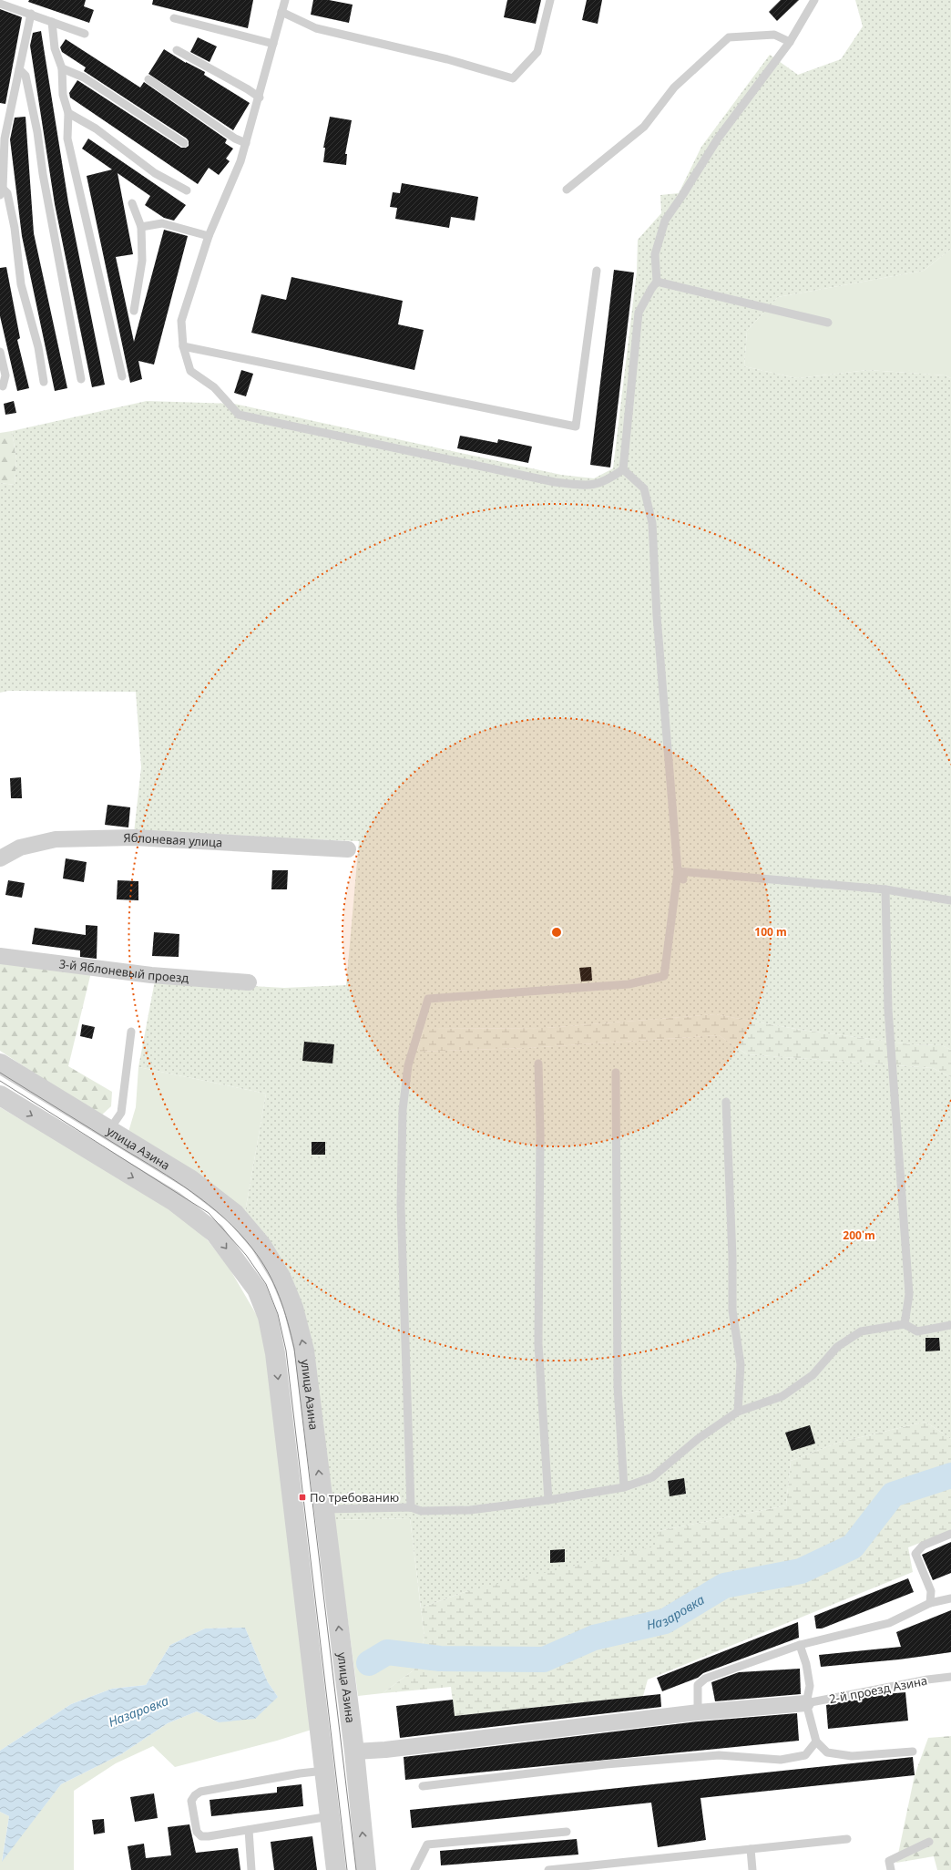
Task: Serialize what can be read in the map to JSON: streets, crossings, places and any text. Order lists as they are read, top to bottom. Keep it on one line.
{"streets":{"street":["Яблоневая улица","3-й Яблоневый проезд","улица Азина"],"lane":["2-й проезд Азина"]},"water":["Назаровка"],"places":{"transit":["По требованию"]},"rings":["100 m","200 m"]}
